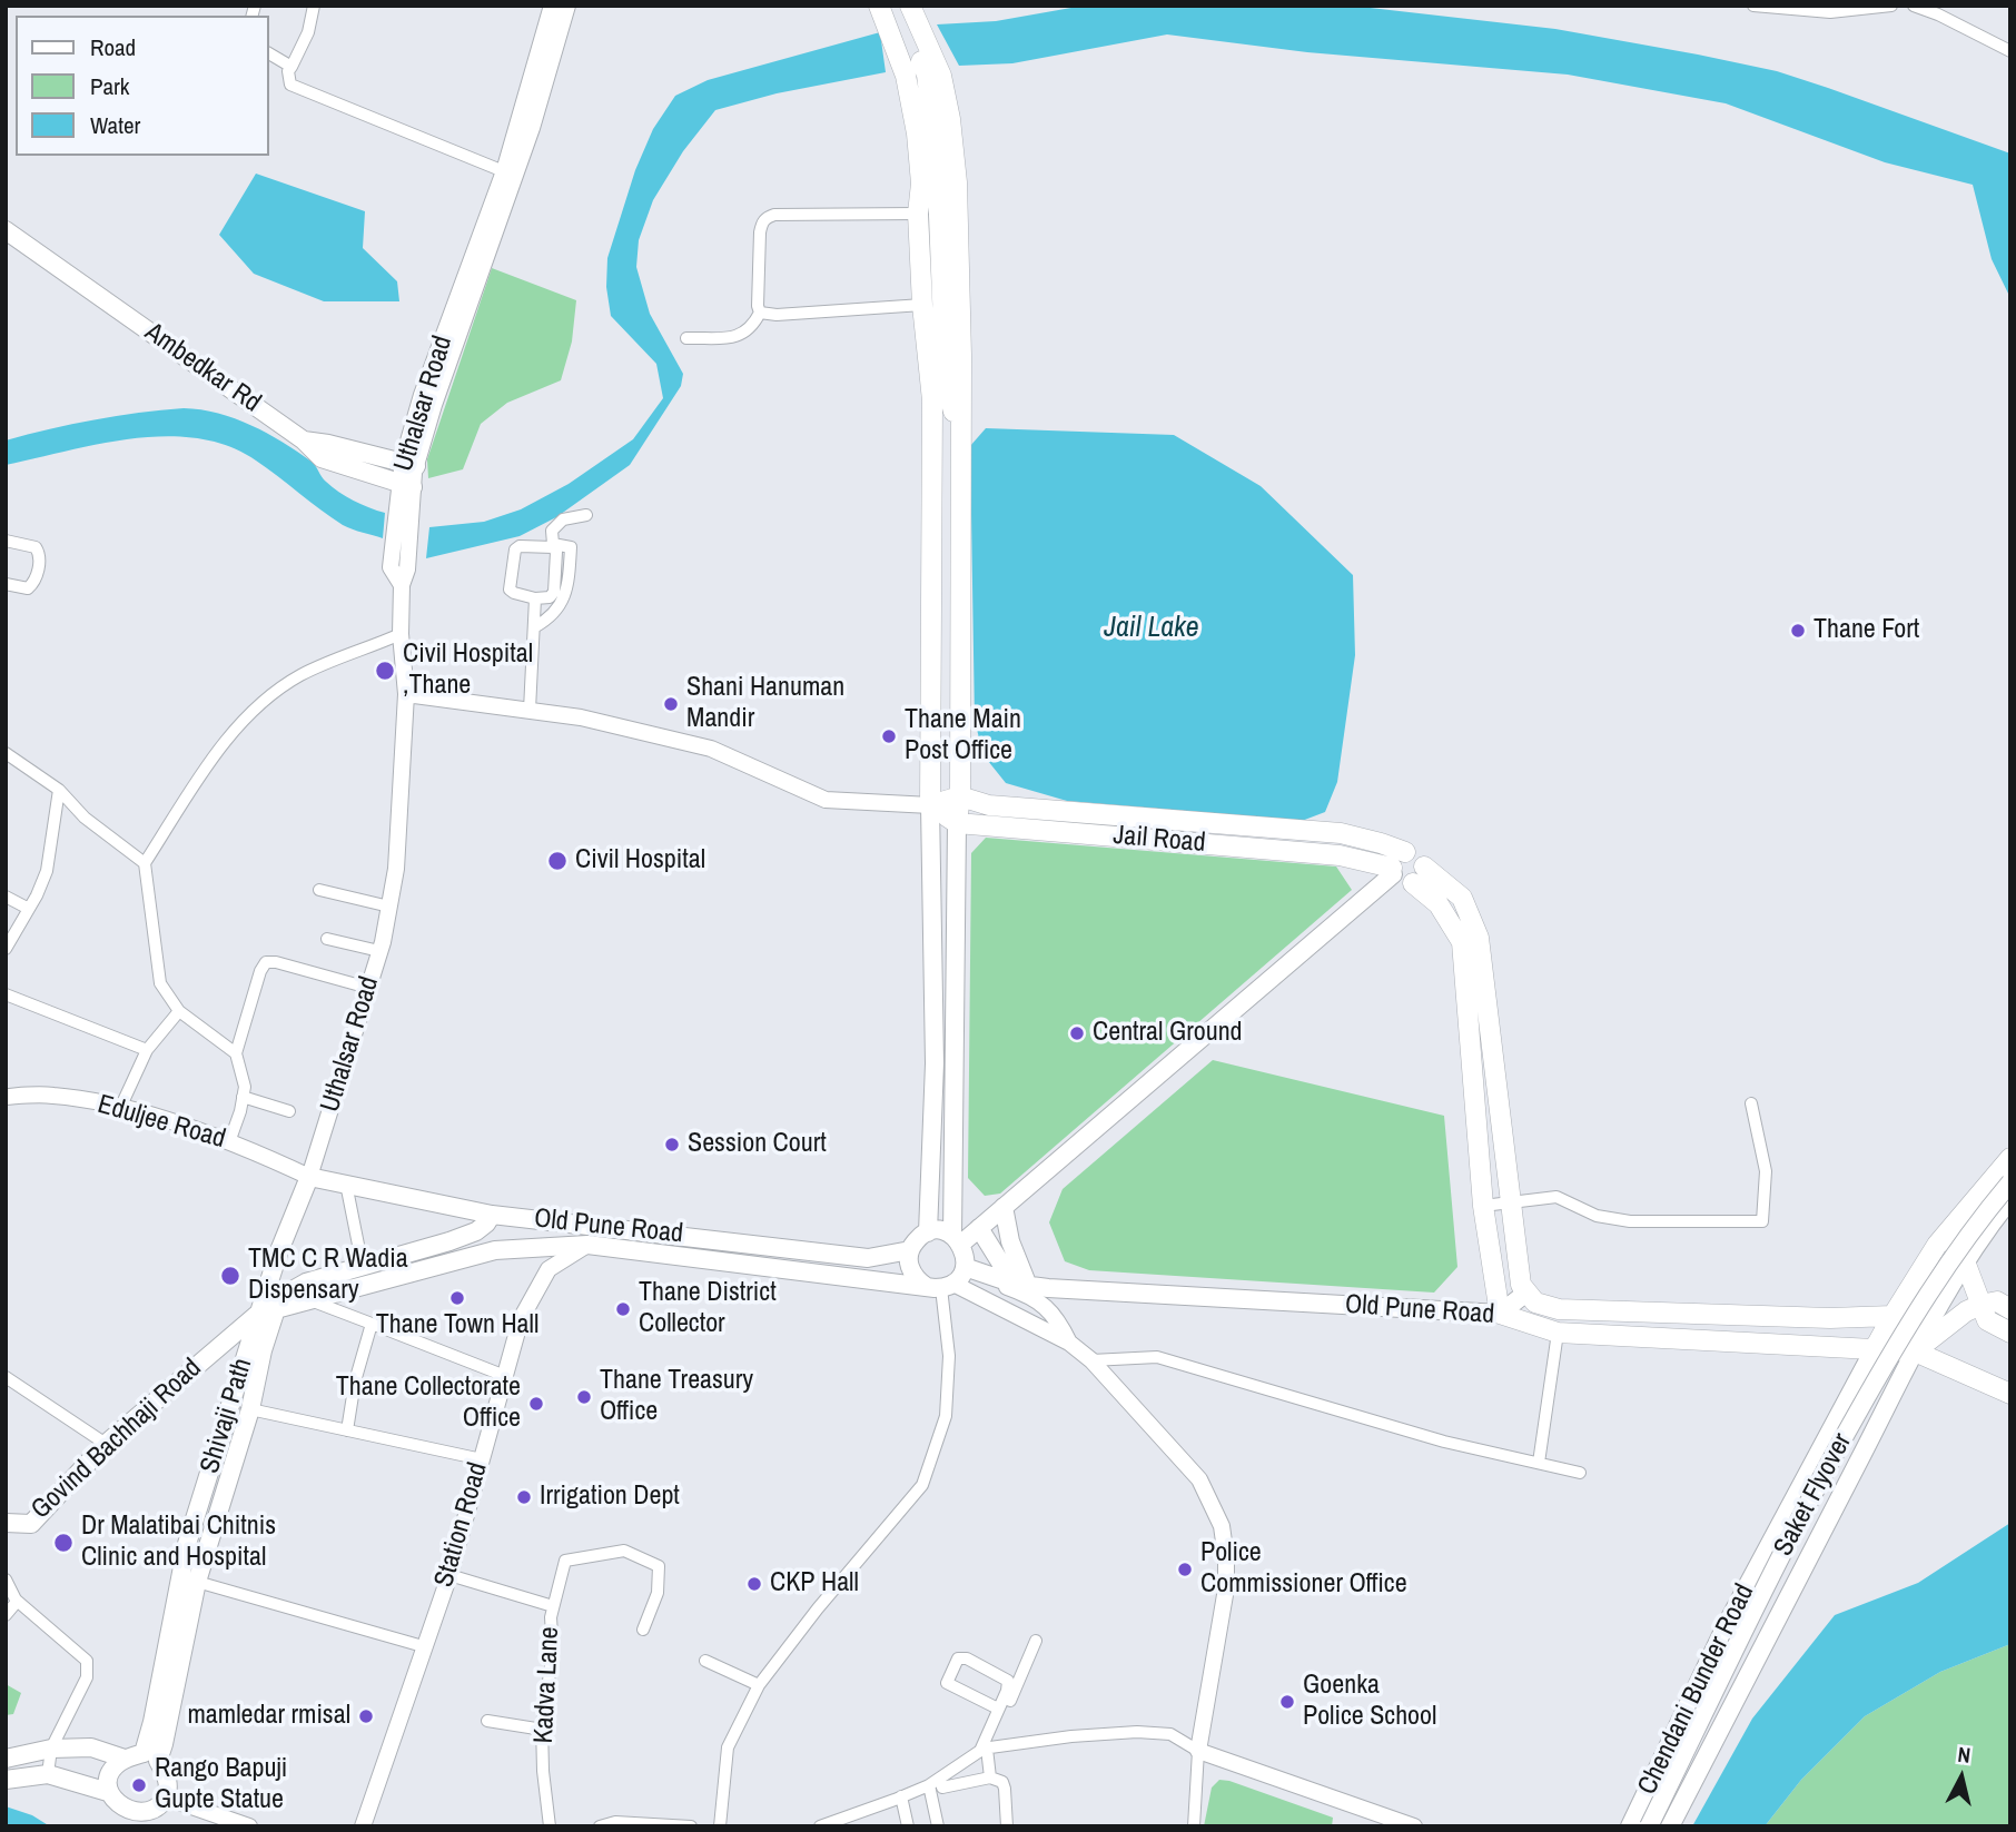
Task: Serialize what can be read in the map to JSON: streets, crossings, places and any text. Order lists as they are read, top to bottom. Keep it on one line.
{"streets":{"main road":["Ambedkar Rd","Jail Road","Old Pune Road","Shivaji Path","Govind Bachhaji Road","Saket Flyover","Chendani Bunder Road"],"street":["Uthalsar Road","Eduljee Road","Station Road","Kadva Lane"]},"crossings":[["Ambedkar Rd","Uthalsar Road"],["Uthalsar Road","Eduljee Road"],["Uthalsar Road","Old Pune Road"],["Uthalsar Road","Shivaji Path"],["Eduljee Road","Old Pune Road"],["Eduljee Road","Shivaji Path"],["Old Pune Road","Shivaji Path"],["Old Pune Road","Govind Bachhaji Road"],["Old Pune Road","Station Road"],["Old Pune Road","Chendani Bunder Road"],["Shivaji Path","Govind Bachhaji Road"],["Station Road","Kadva Lane"]],"water":["Jail Lake"],"places":["Thane Fort","Civil Hospital ,Thane","Shani Hanuman Mandir","Thane Main Post Office","Civil Hospital","Central Ground","Session Court","TMC C R Wadia Dispensary","Thane Town Hall","Thane District Collector","Thane Treasury Office","Thane Collectorate Office","Irrigation Dept","Dr Malatibai Chitnis Clinic and Hospital","Police Commissioner Office","CKP Hall","Goenka Police School","mamledar rmisal","Rango Bapuji Gupte Statue"],"legend":["Road","Park","Water"],"north":"top"}
